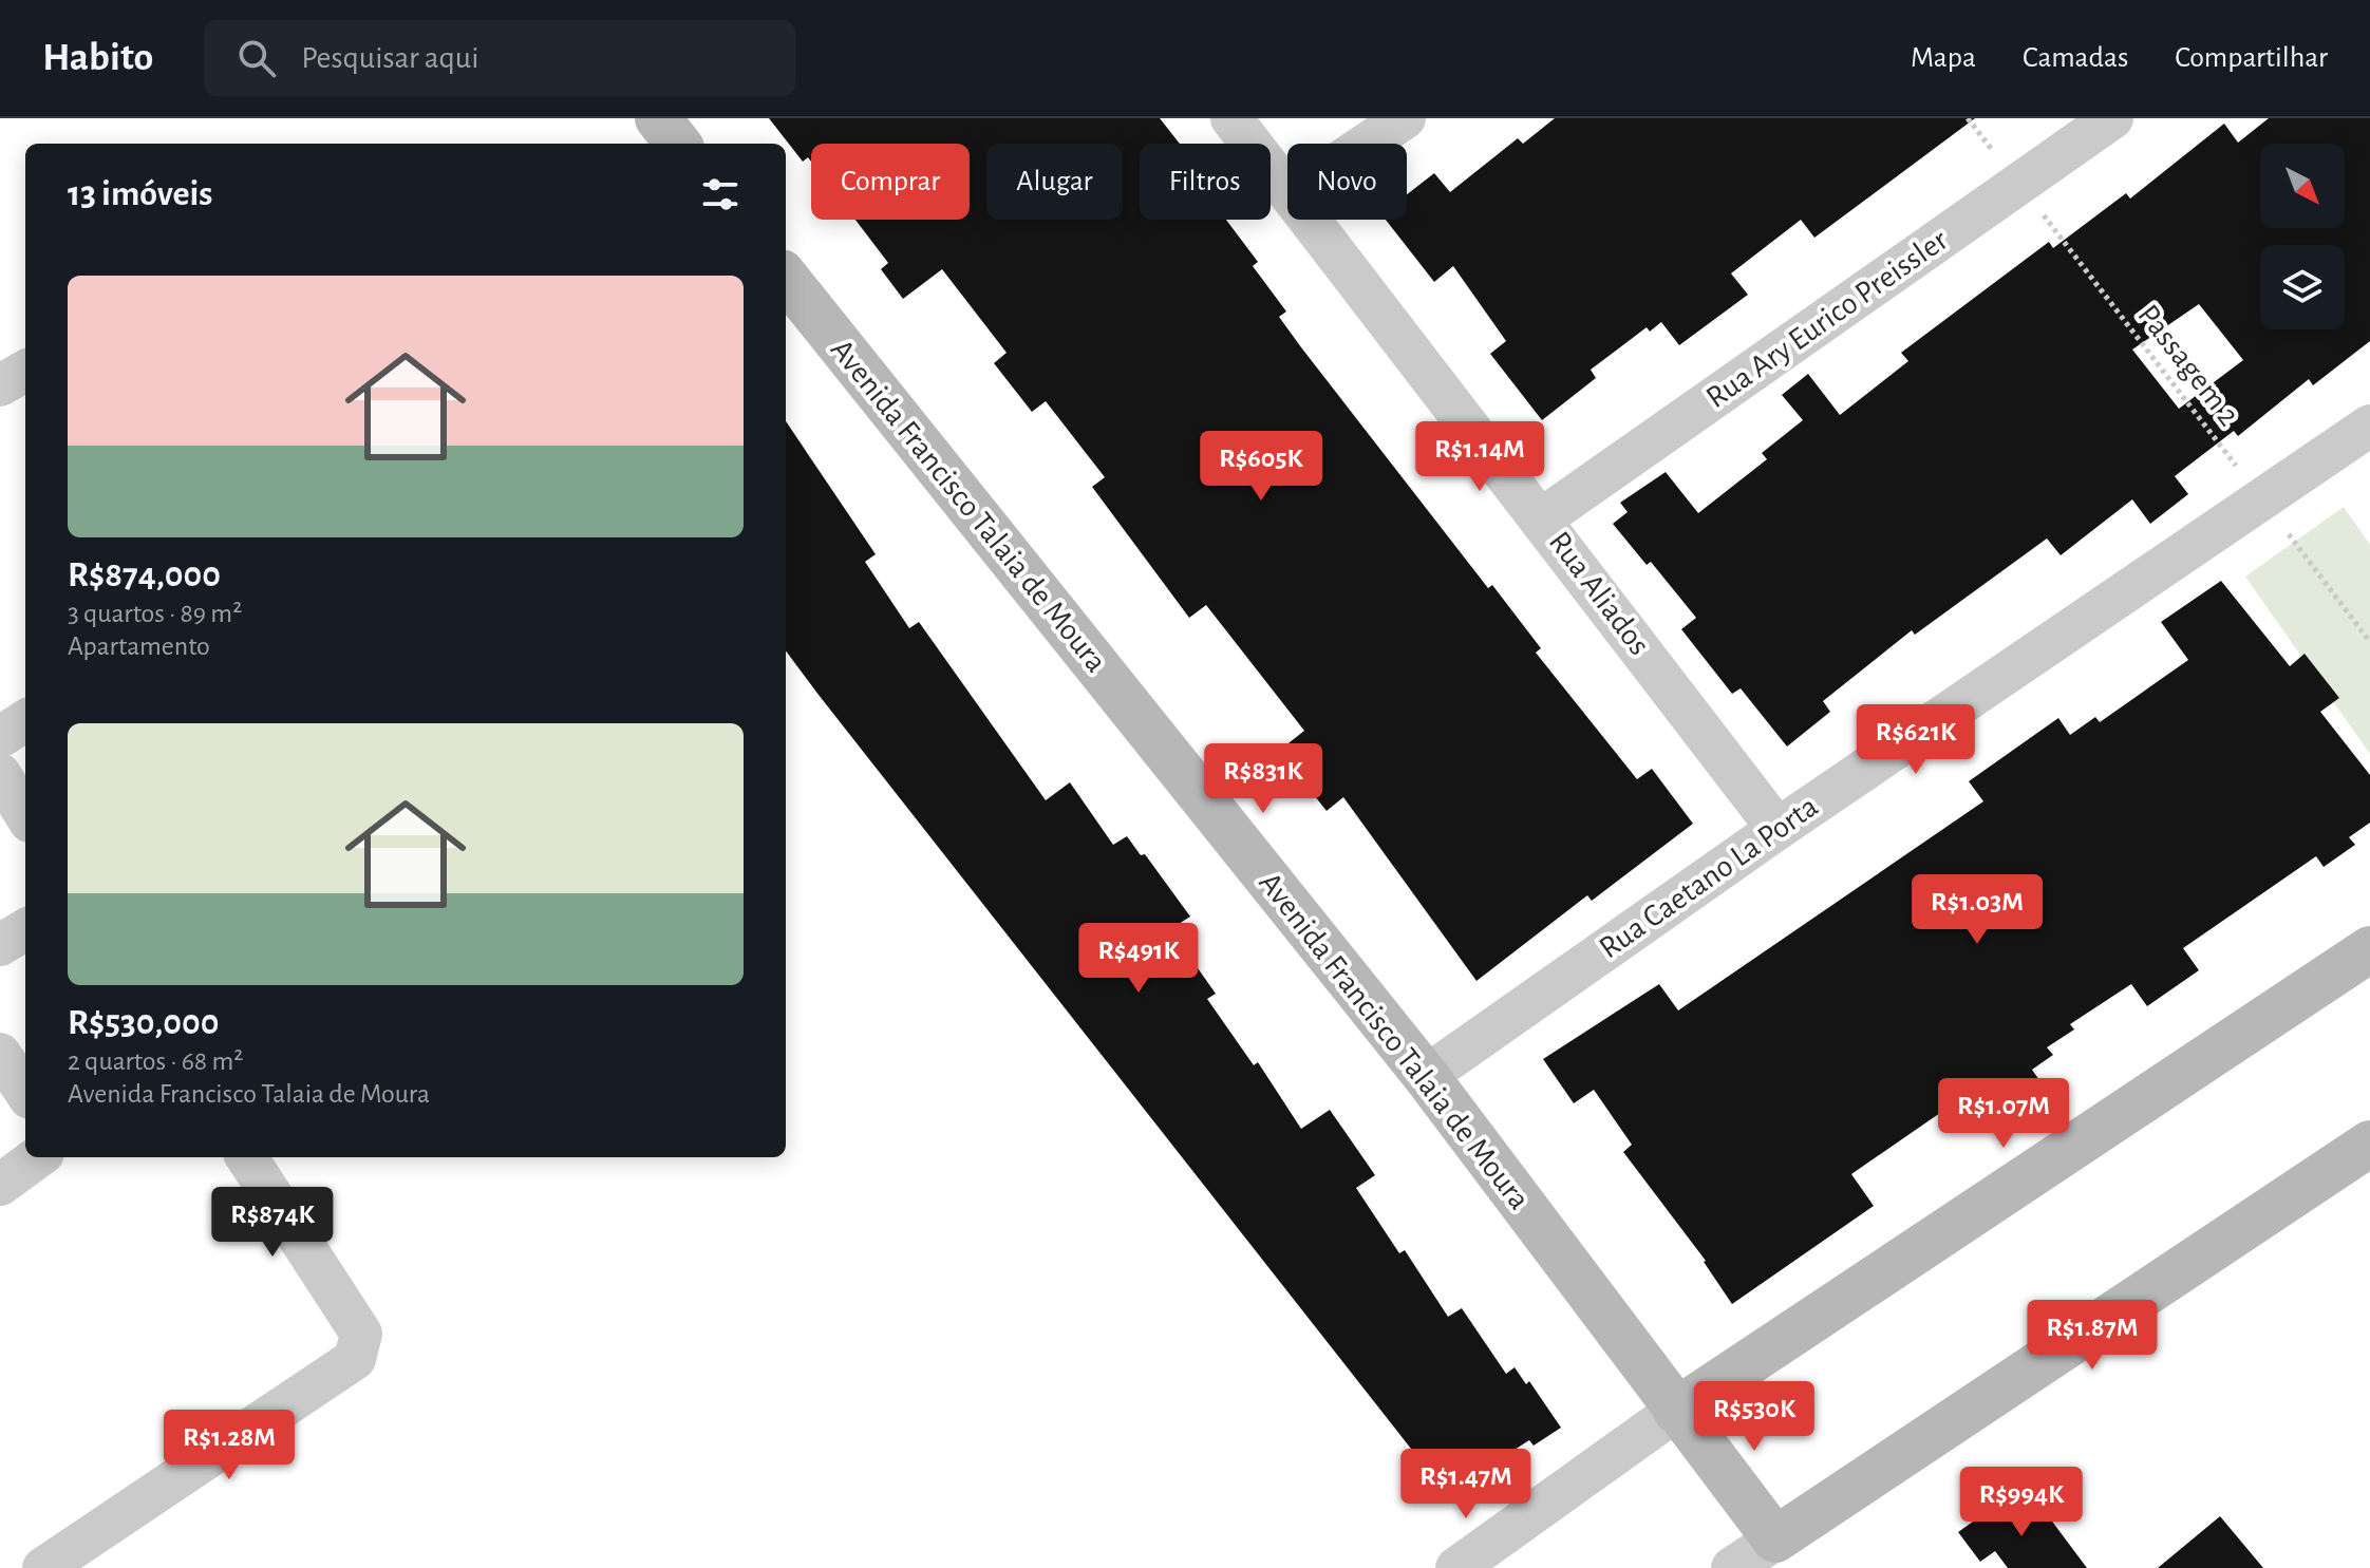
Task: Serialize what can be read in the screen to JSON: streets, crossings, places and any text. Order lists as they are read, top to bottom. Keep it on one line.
{"streets":{"street":["Rua Ary Eurico Preissler","Avenida Francisco Talaia de Moura","Rua Aliados","Rua Caetano La Porta"],"path":["Passagem 2"]},"crossings":[["Rua Ary Eurico Preissler","Passagem 2"],["Rua Ary Eurico Preissler","Rua Aliados"],["Passagem 2","Rua Caetano La Porta"],["Avenida Francisco Talaia de Moura","Rua Caetano La Porta"],["Rua Aliados","Rua Caetano La Porta"]],"north":"bottom right","page":{"header":"Habito","search":"Pesquisar aqui","nav":["Mapa","Camadas","Compartilhar"],"chip":["Comprar","Alugar","Filtros","Novo"],"heading":"13 imóveis","list":[{"name":"R$874,000","note":"3 quartos · 89 m² · Apartamento"},{"name":"R$530,000","note":"2 quartos · 68 m² · Avenida Francisco Talaia de Moura"}],"price":["R$1.14M","R$605K","R$621K","R$831K","R$1.03M","R$491K","R$1.07M","R$874K","R$1.87M","R$530K","R$1.28M","R$1.47M","R$994K"]}}
